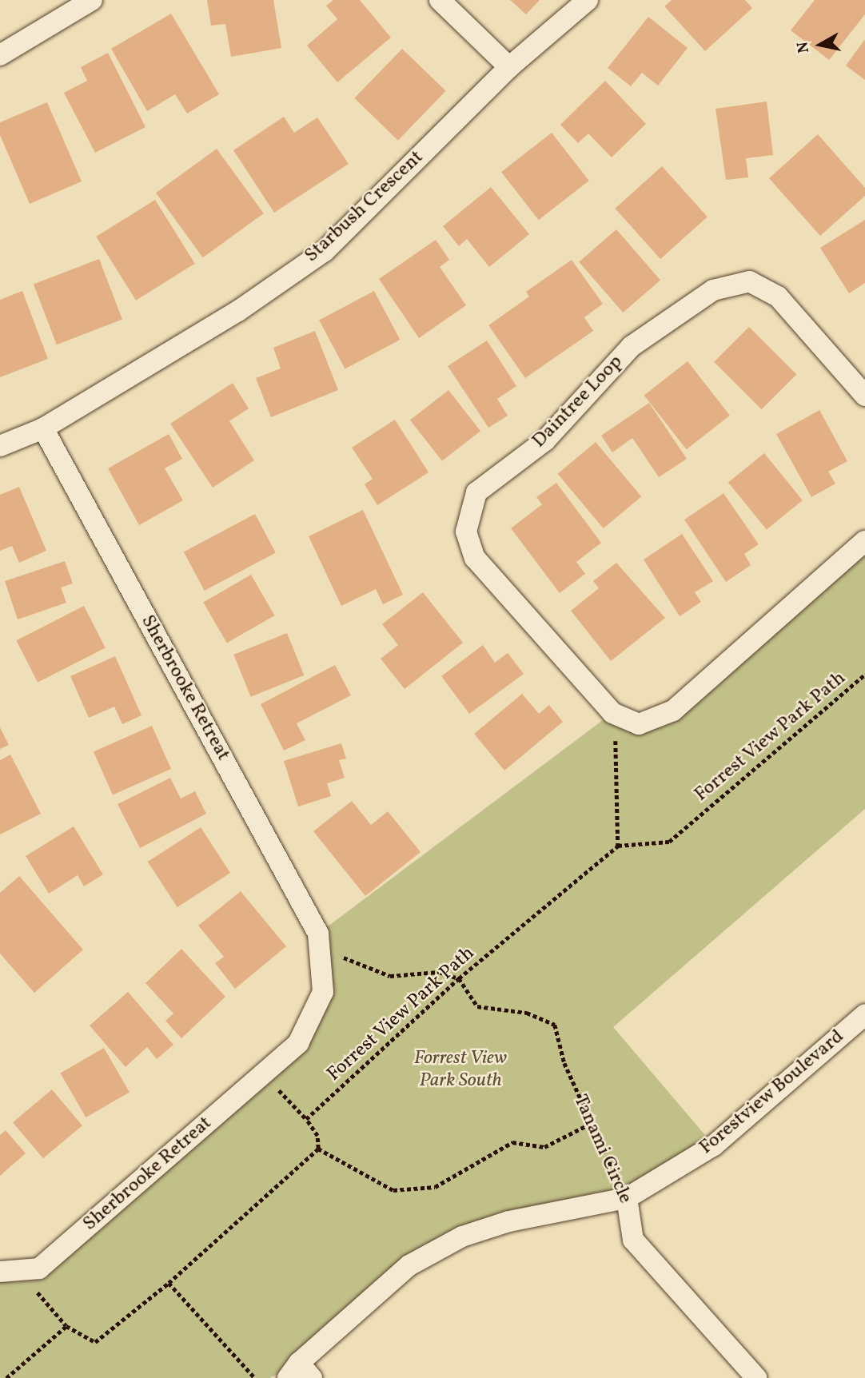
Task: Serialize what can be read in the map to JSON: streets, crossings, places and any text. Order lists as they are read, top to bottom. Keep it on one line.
{"streets":{"street":["Starbush Crescent","Daintree Loop","Sherbrooke Retreat","Forestview Boulevard","Tanami Circle"],"path":["Forrest View Park Path"]},"crossings":[["Starbush Crescent","Sherbrooke Retreat"],["Forrest View Park Path","Tanami Circle"],["Forestview Boulevard","Tanami Circle"]],"parks":["Forrest View Park South"],"north":"left"}
